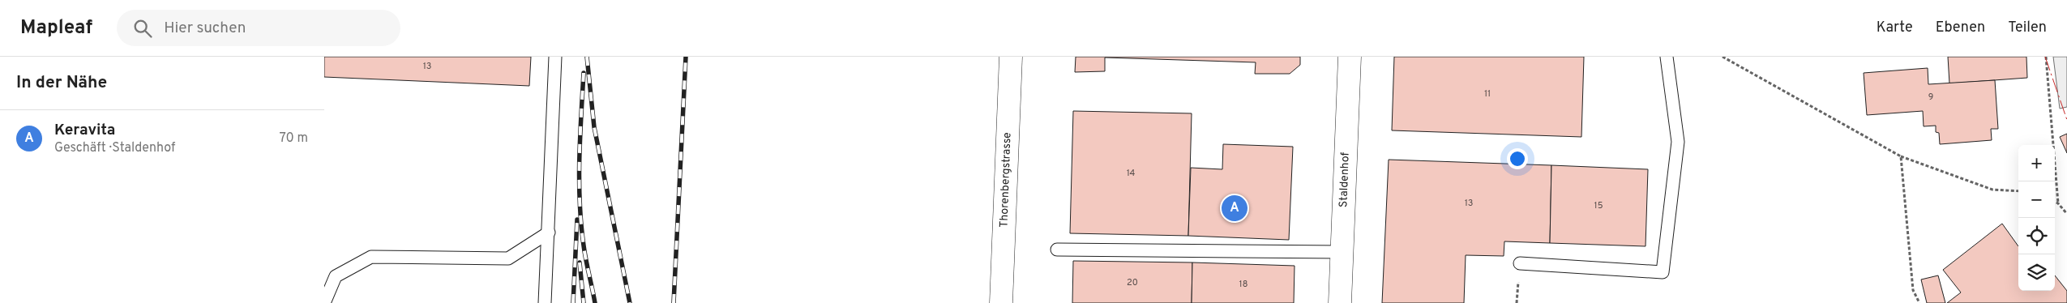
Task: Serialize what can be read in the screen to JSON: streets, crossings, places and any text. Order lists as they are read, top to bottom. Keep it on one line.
{"streets":{"street":["Thorenbergstrasse","Staldenhof"]},"house_numbers":["13","11","9","14","13","15","20","18"],"page":{"header":"Mapleaf","search":"Hier suchen","nav":["Karte","Ebenen","Teilen"],"heading":"In der Nähe","list":[{"mark":"A","name":"Keravita","note":"Geschäft · Staldenhof","value":"70 m"}],"map_buttons":["+","−"],"pins":"A"}}
